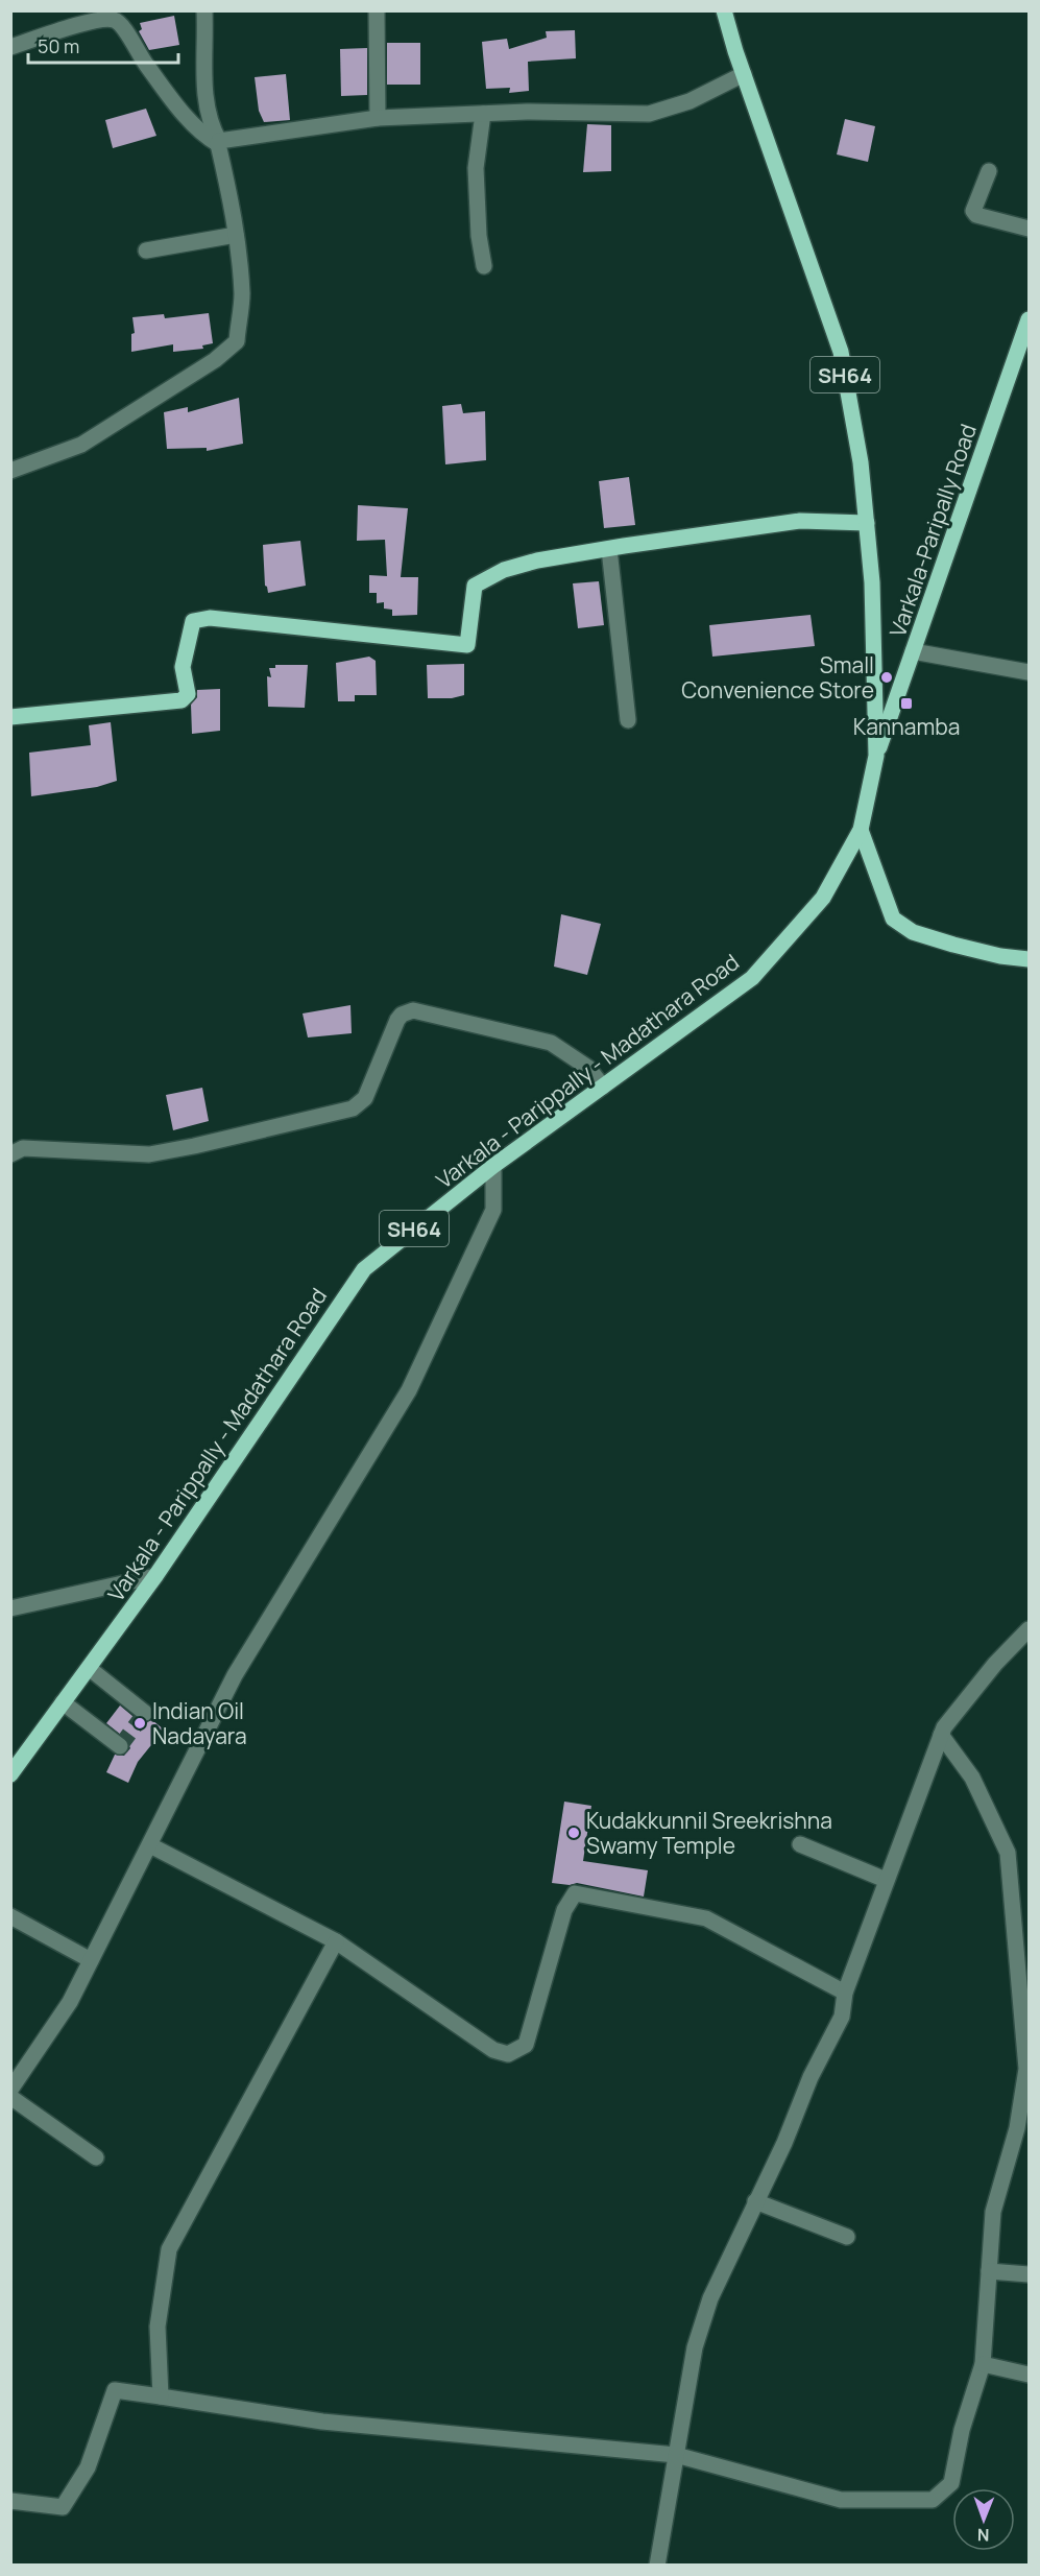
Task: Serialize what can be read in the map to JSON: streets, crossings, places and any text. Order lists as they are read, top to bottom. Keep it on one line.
{"streets":{"main road":["SH64","Varkala-Paripally Road","Varkala - Parippally - Madathara Road"]},"crossings":[["Varkala-Paripally Road","Varkala - Parippally - Madathara Road"]],"places":{"other":["Small Convenience Store","Indian Oil Nadayara","Kudakkunnil Sreekrishna Swamy Temple"],"transit":["Kannamba"]},"scale_bar":"50 m","north":"bottom"}
